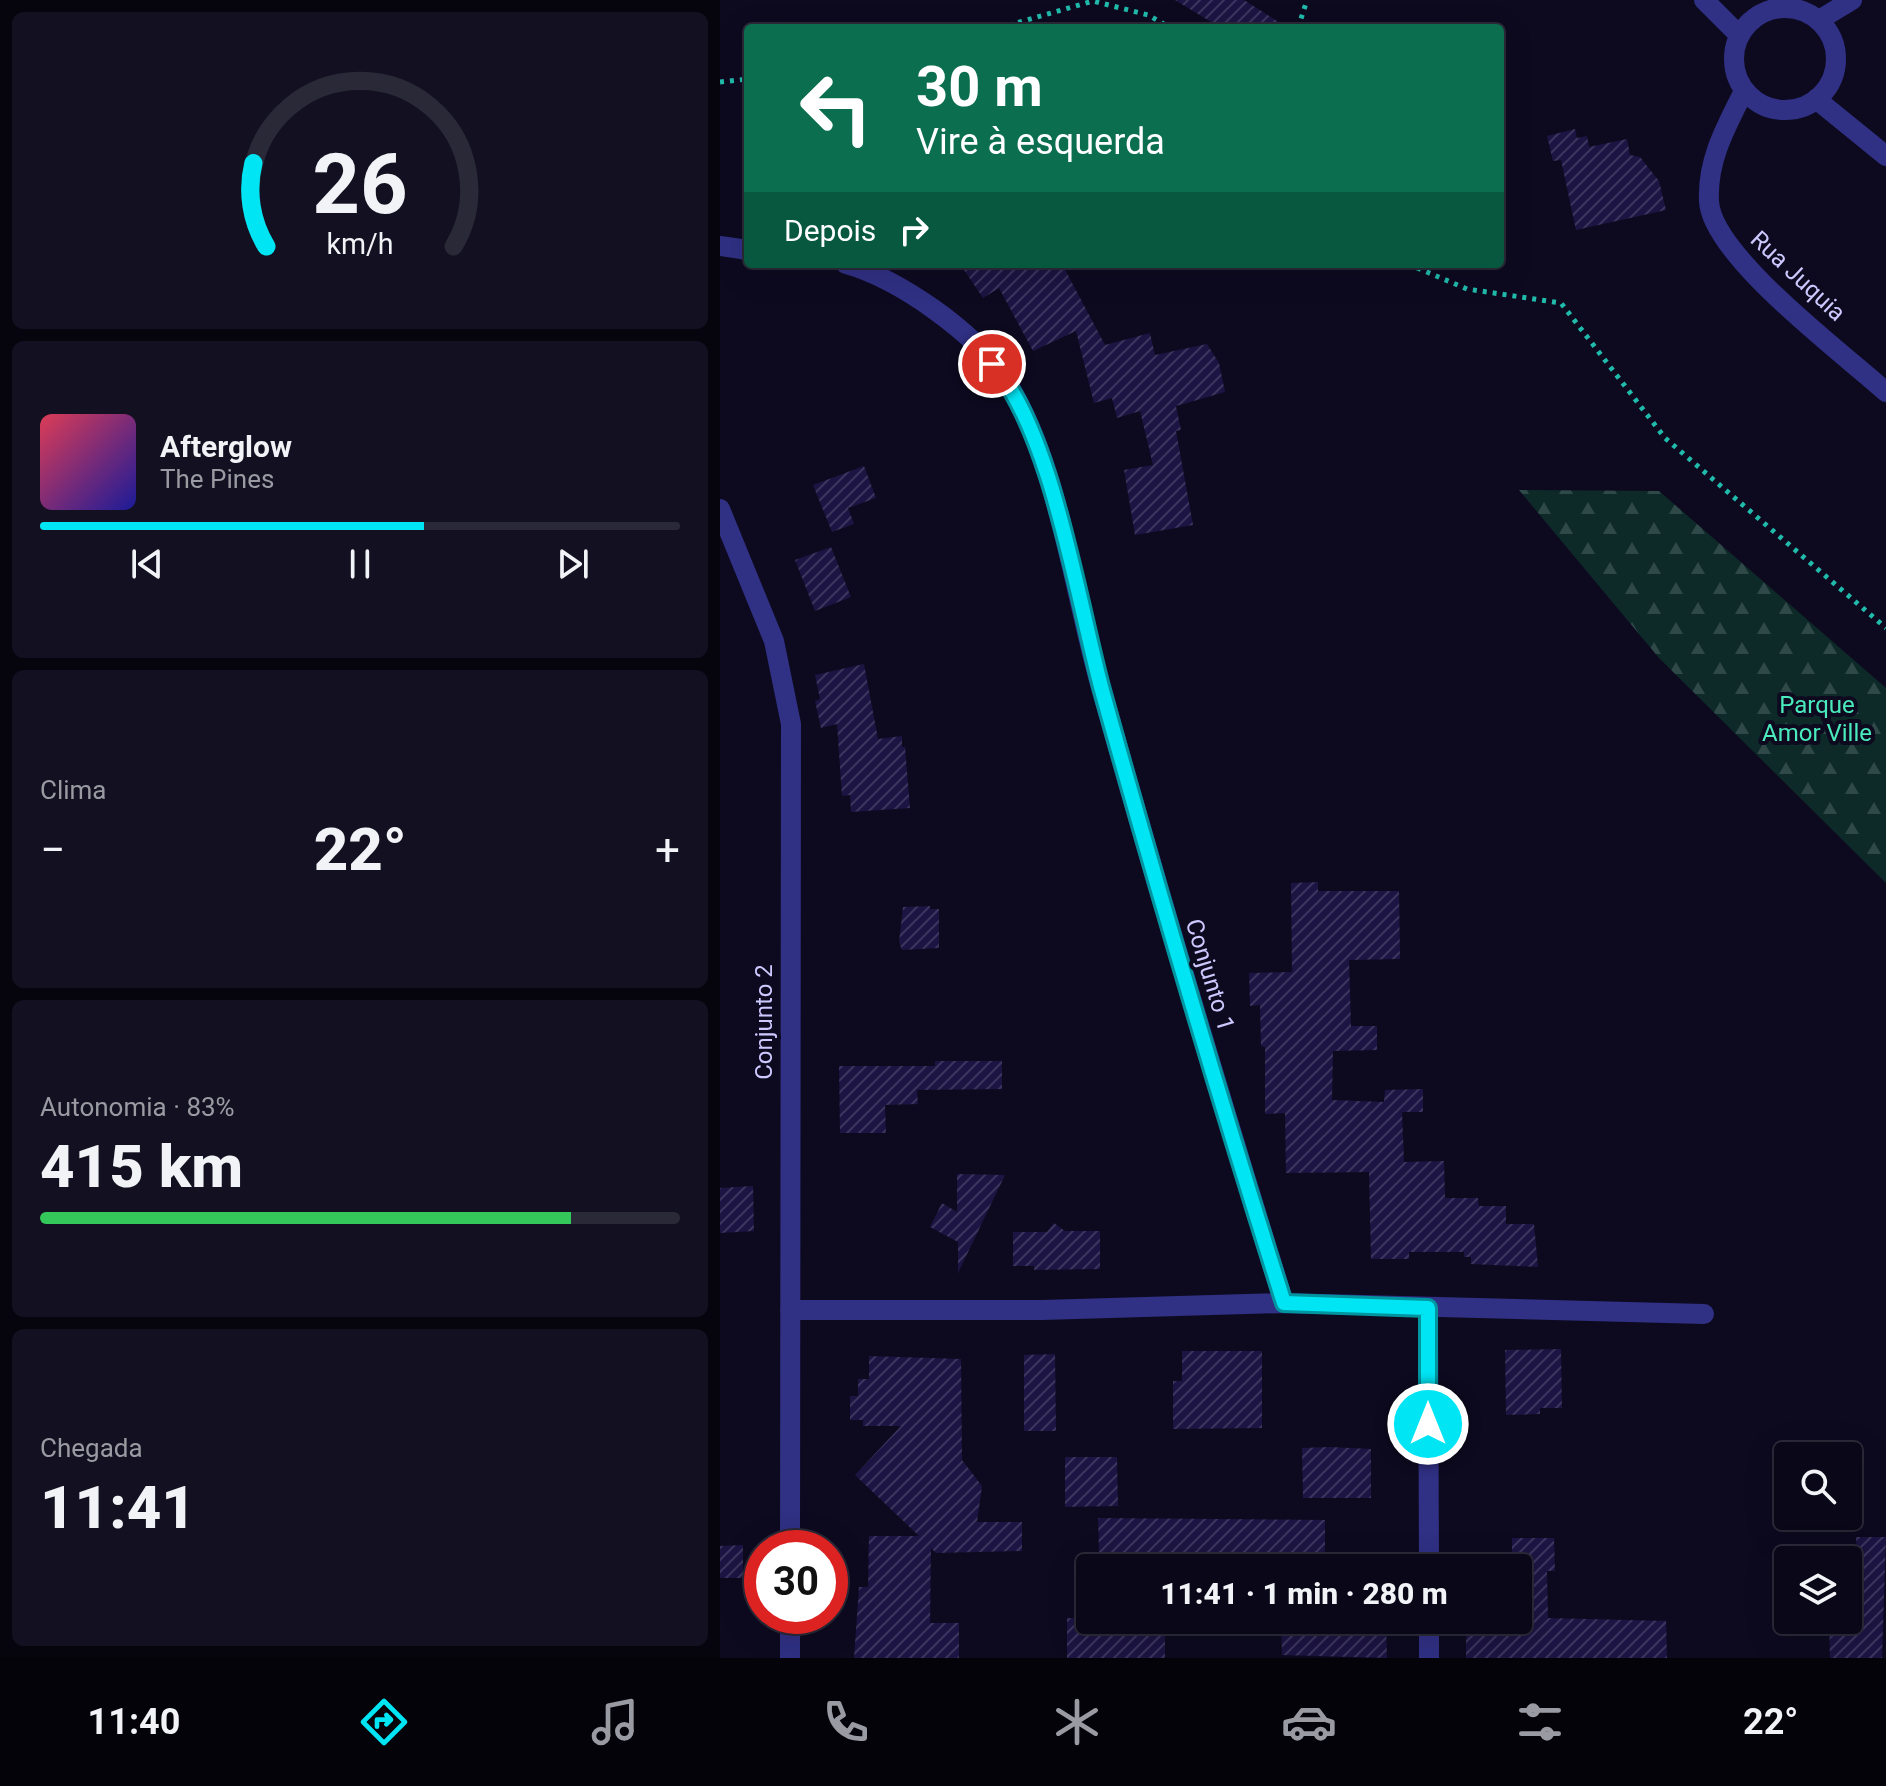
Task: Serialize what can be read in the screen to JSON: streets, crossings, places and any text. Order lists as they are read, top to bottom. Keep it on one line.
{"streets":{"street":["Rua Juquia","Conjunto 1","Conjunto 2"]},"parks":["Parque Amor Ville"],"page":{"turn":["30 m","Vire à esquerda"],"then":"Depois","song":["Afterglow","The Pines"],"tile":["Clima",["Autonomia · 83%","415 km"],["Chegada","11:41"]],"heat":["−","22°","+"],"limit":"30","trip":"11:41 · 1 min · 280 m","tabs":["11:40","22°"],"gauge":["26","km/h"]}}
